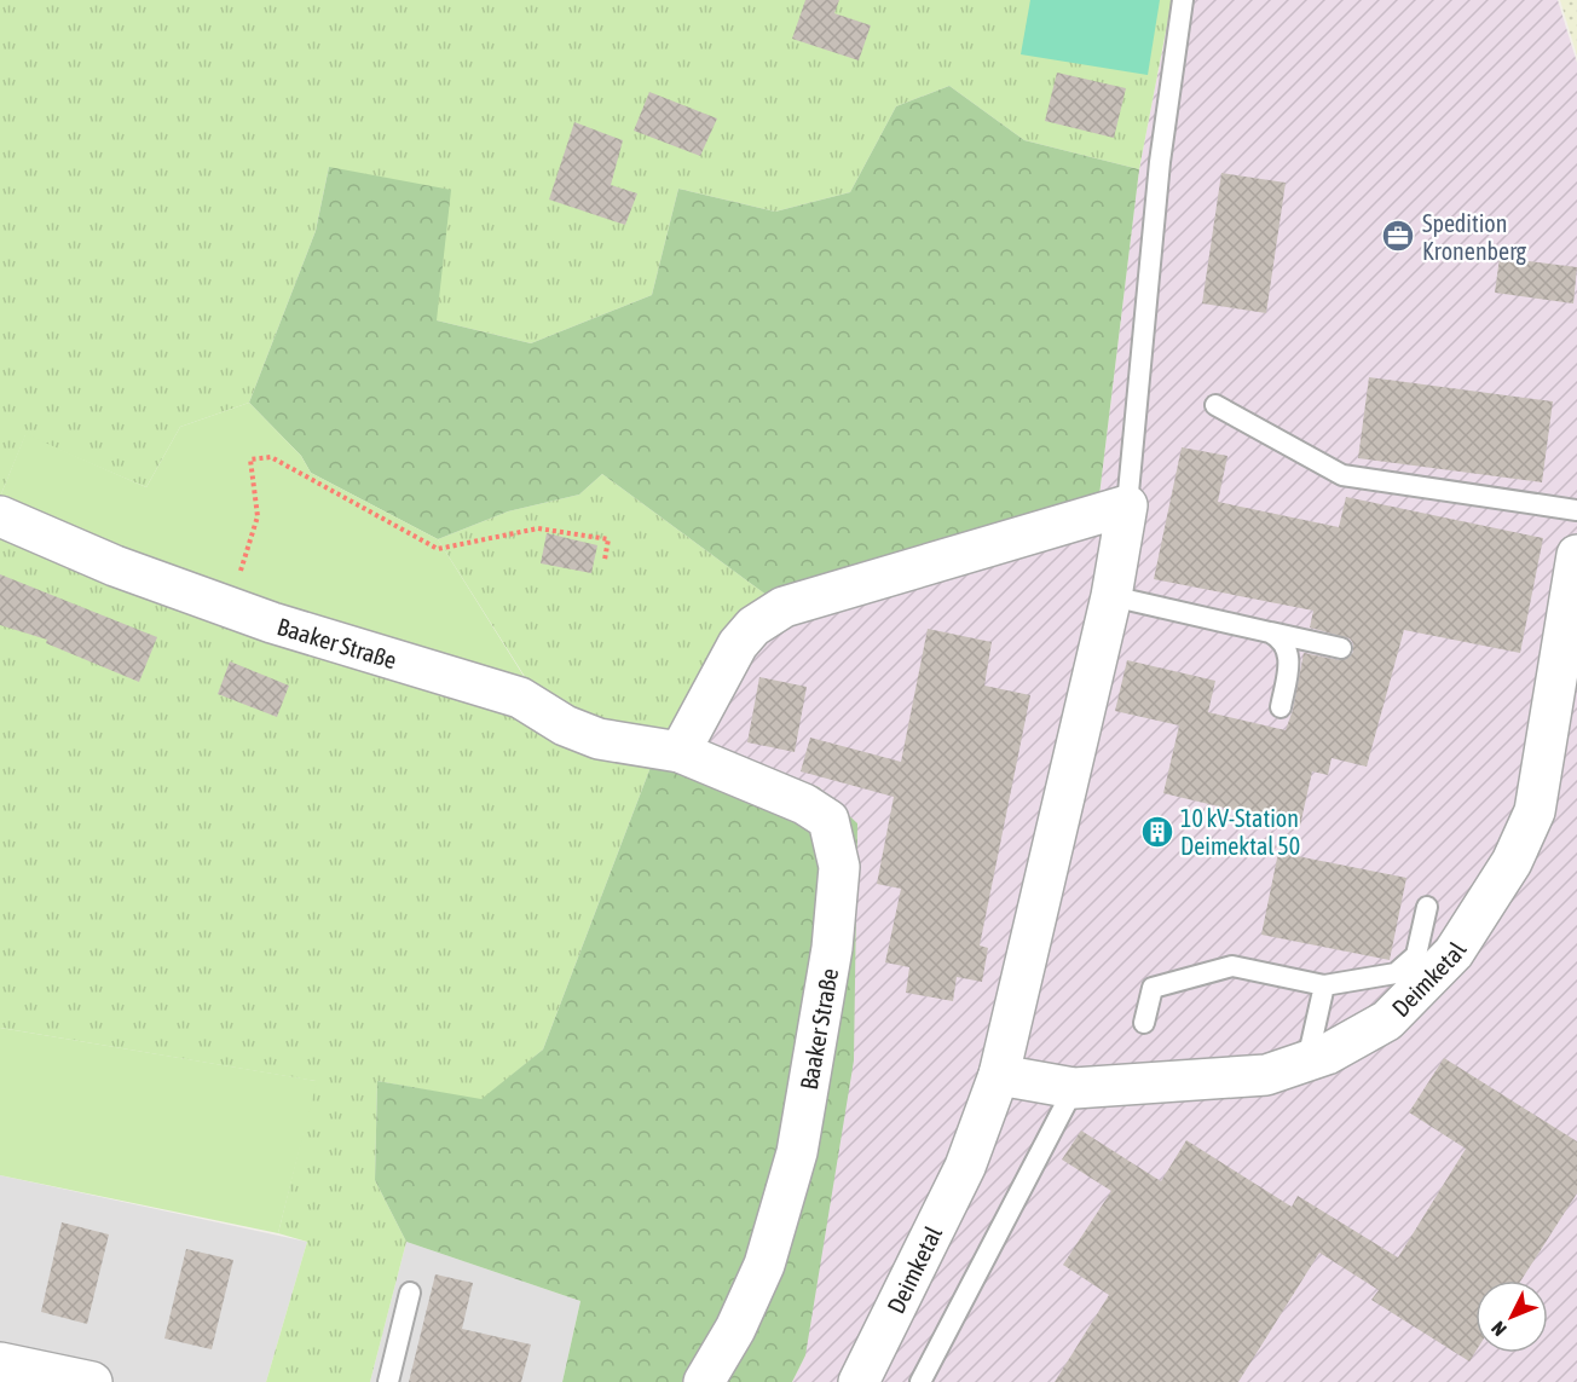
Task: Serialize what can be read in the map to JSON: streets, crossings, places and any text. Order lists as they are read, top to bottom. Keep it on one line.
{"streets":{"street":["Baaker Straße","Deimketal"]},"places":{"office":["Spedition Kronenberg"],"building":["10 kV-Station Deimektal 50"]},"north":"bottom left"}
